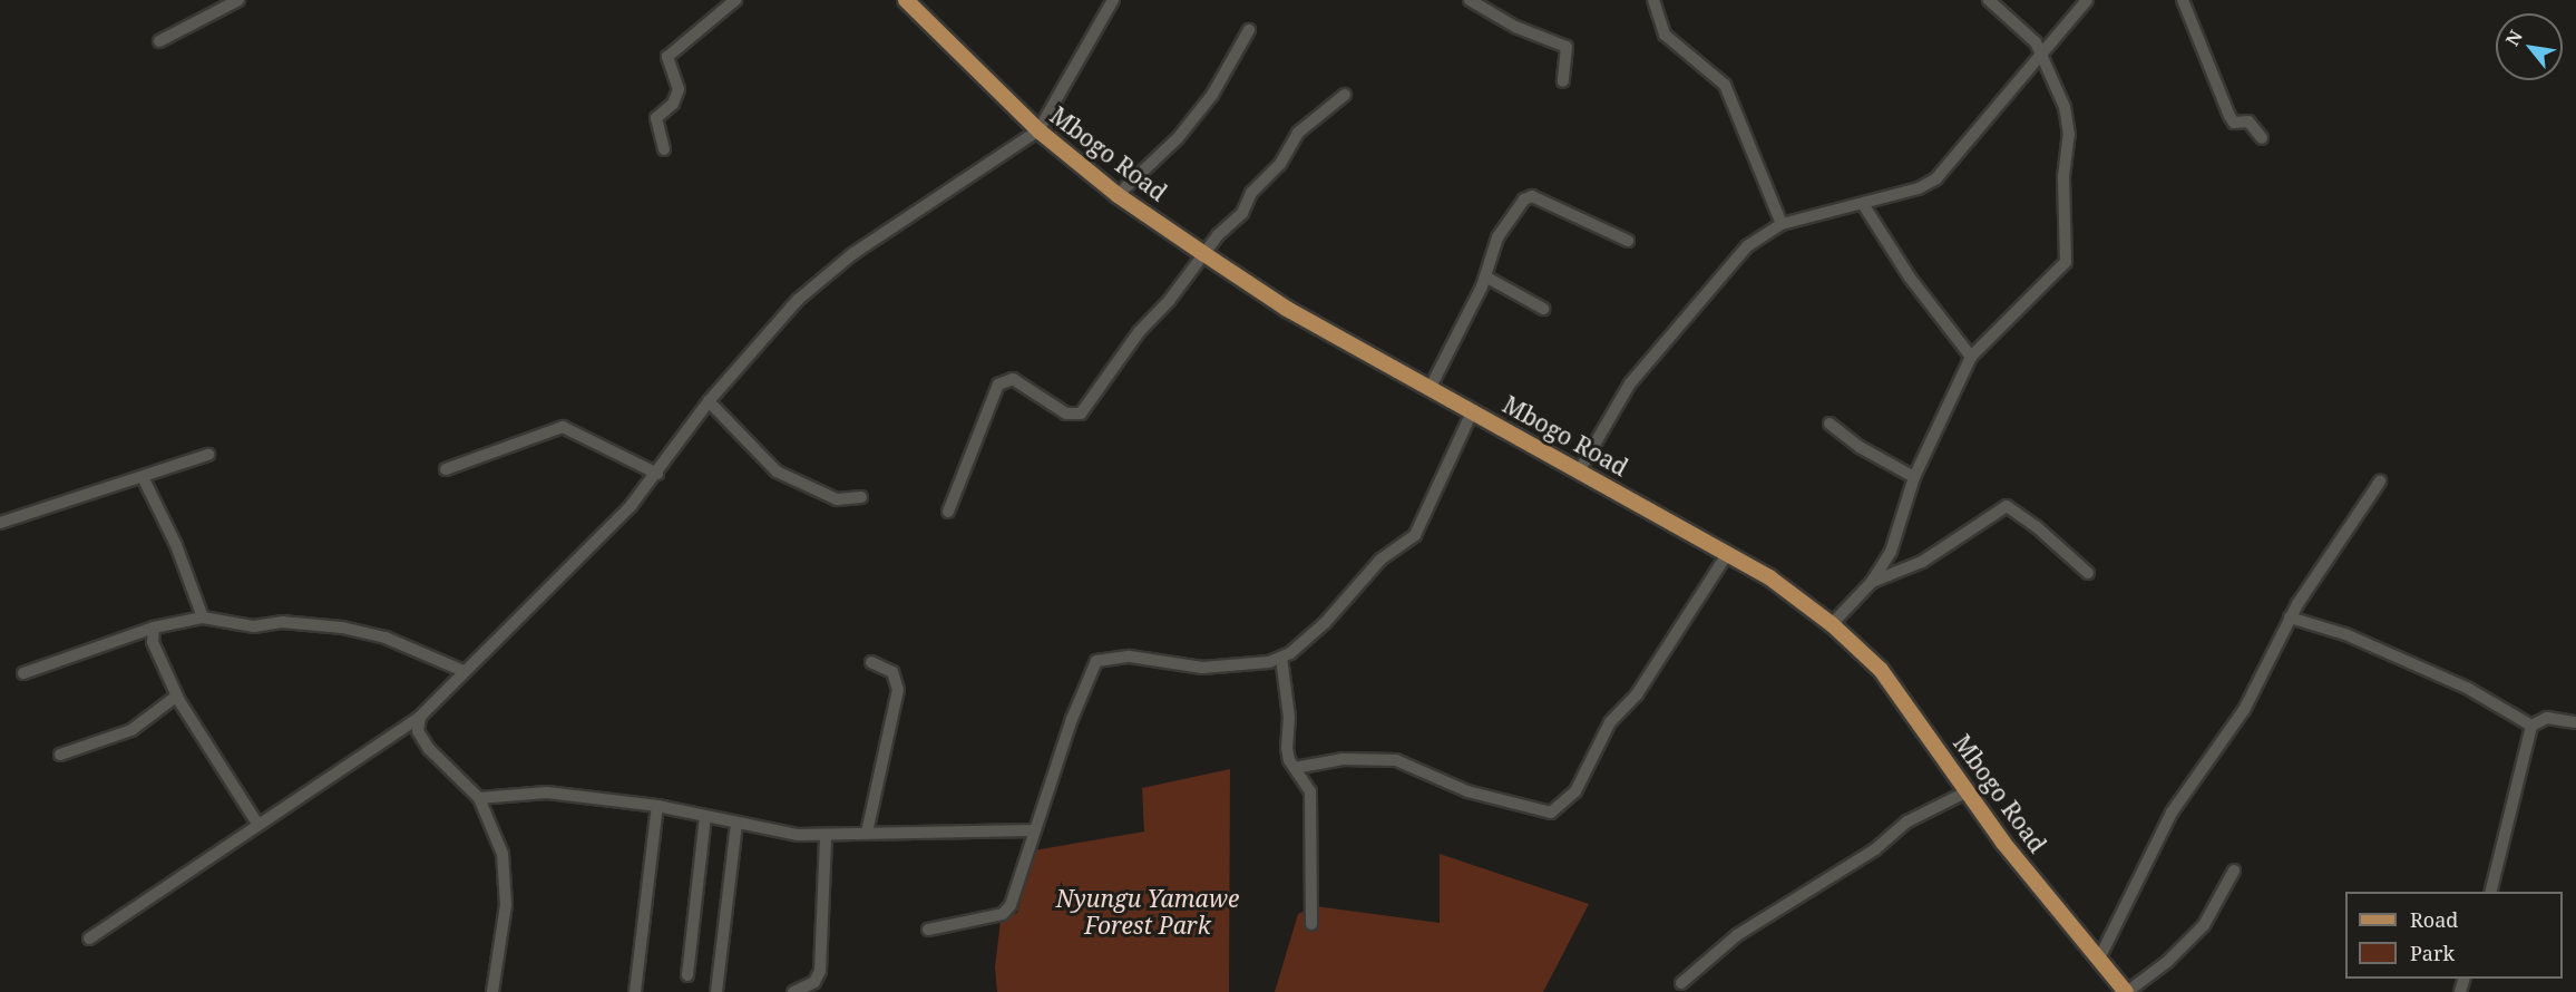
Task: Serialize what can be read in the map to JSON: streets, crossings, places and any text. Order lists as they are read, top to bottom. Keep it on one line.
{"streets":{"main road":["Mbogo Road"]},"parks":["Nyungu Yamawe Forest Park"],"legend":["Road","Park"],"north":"top left"}
